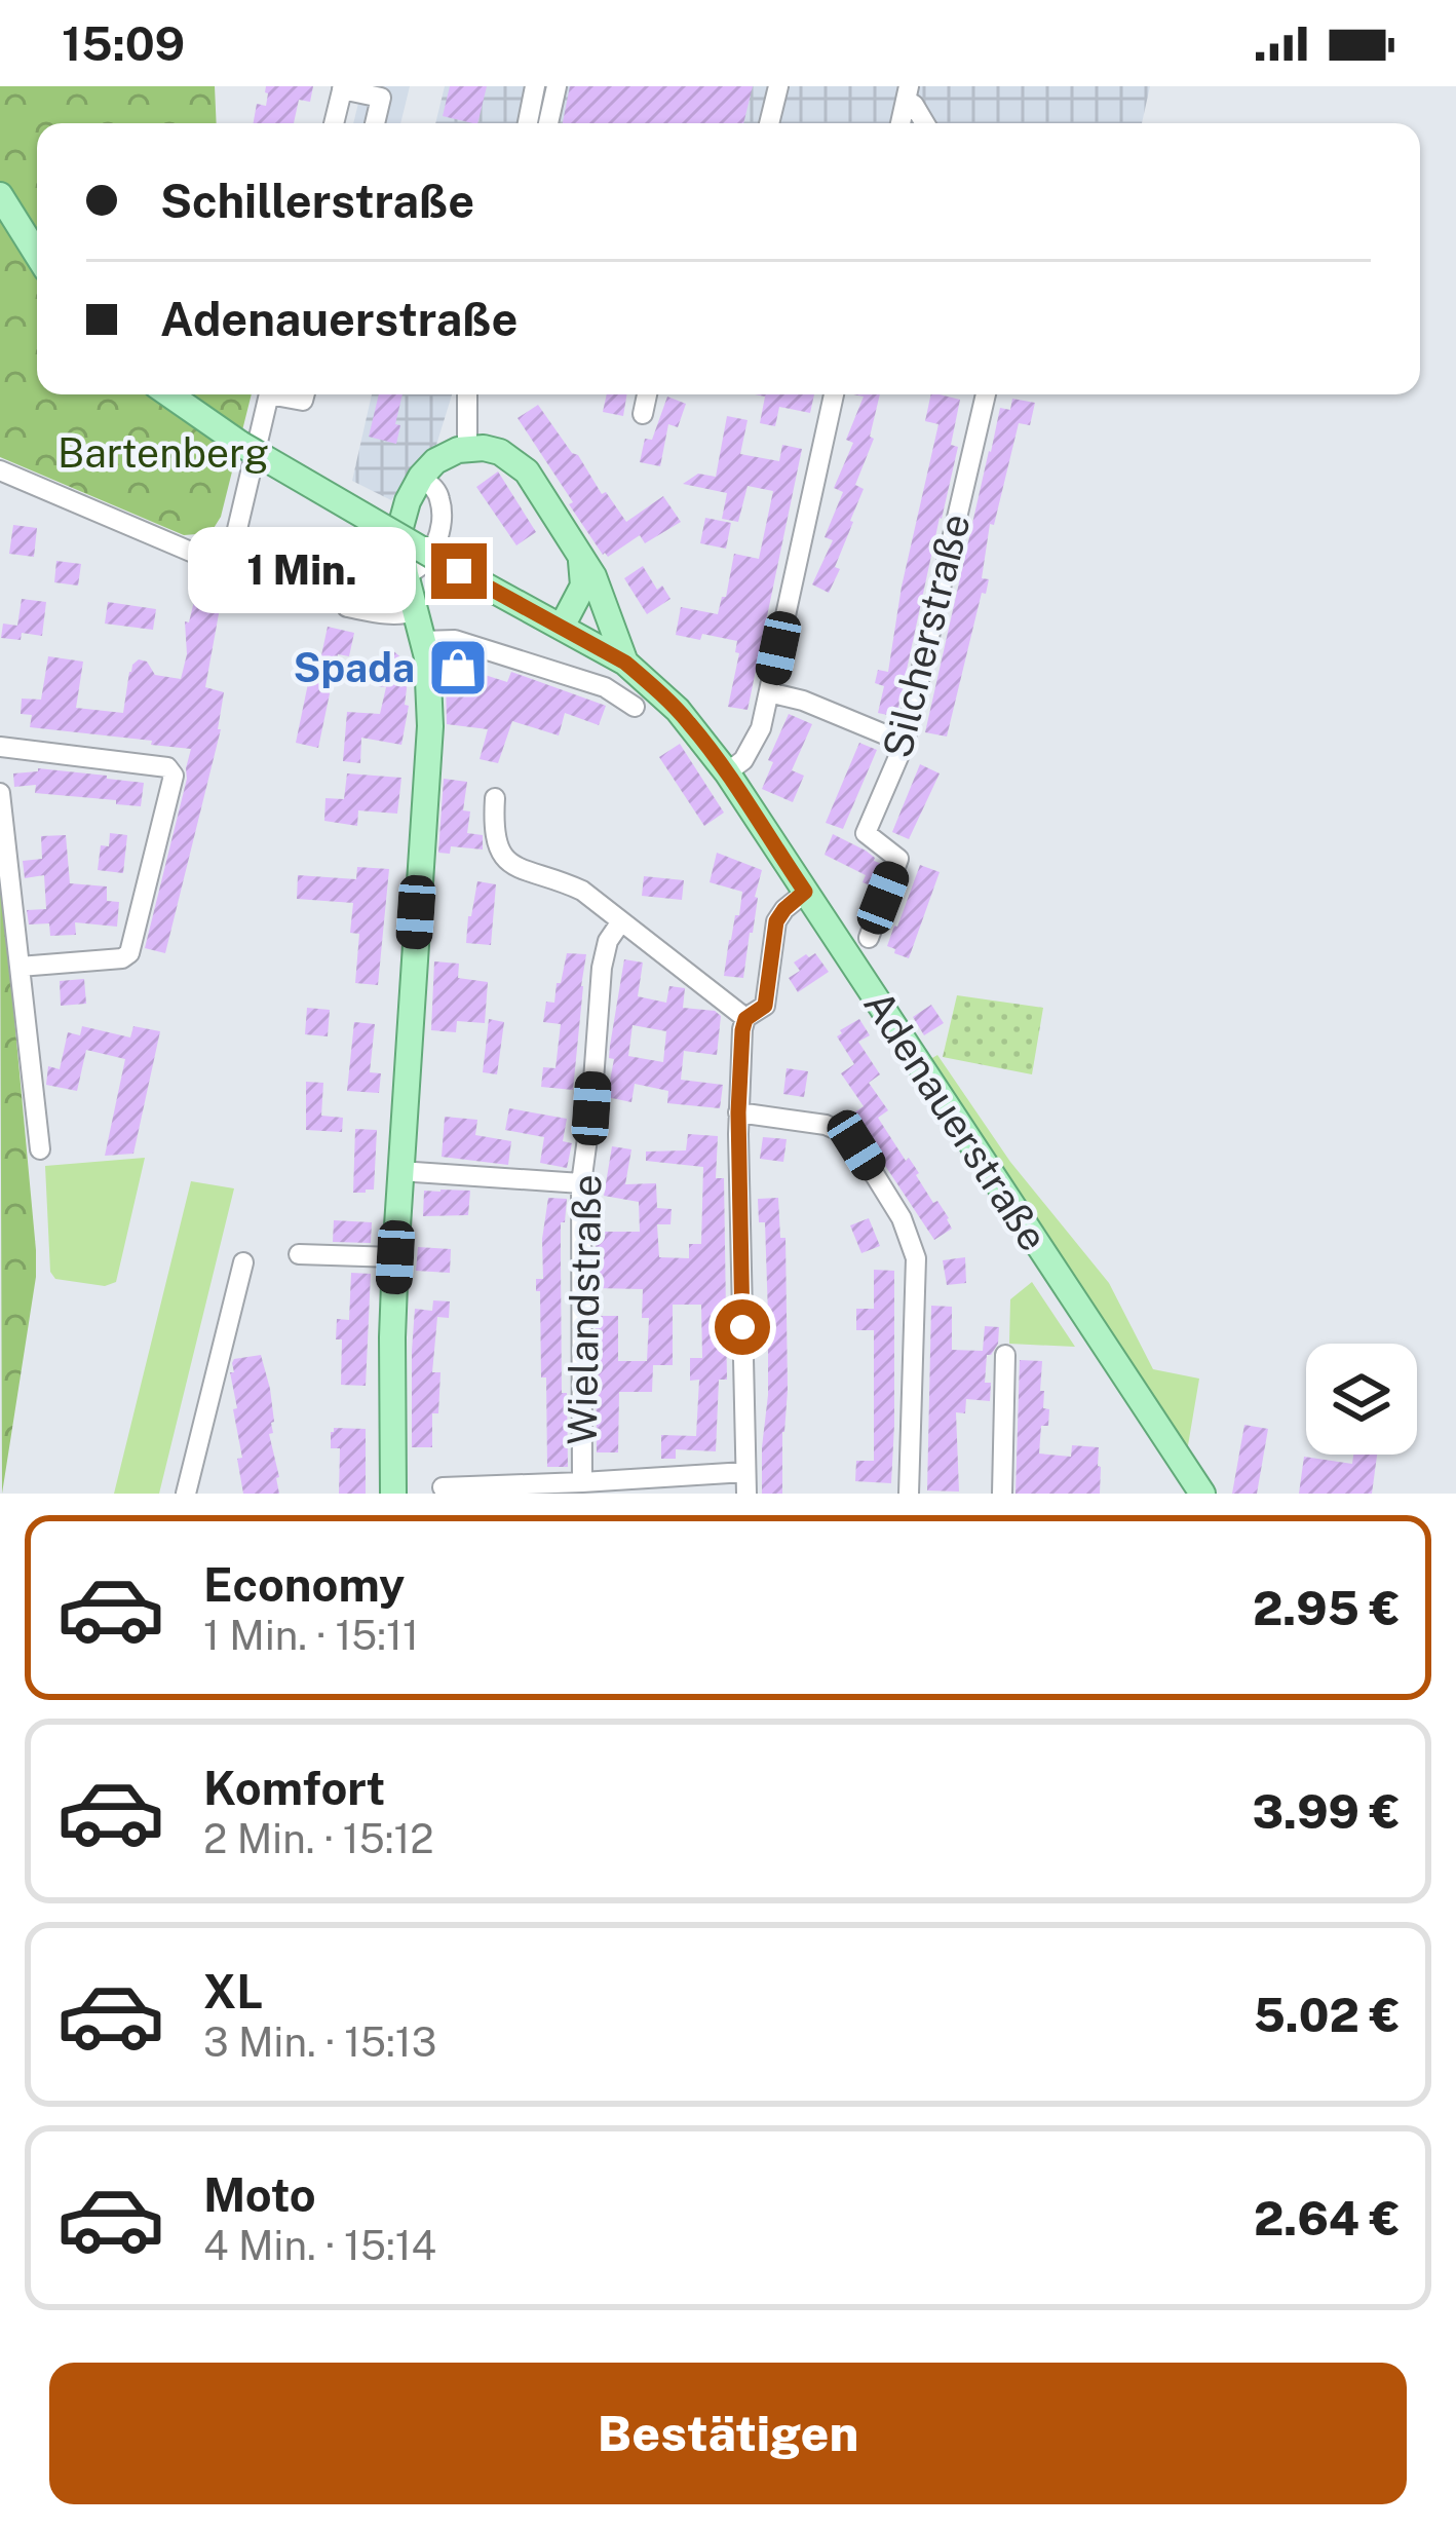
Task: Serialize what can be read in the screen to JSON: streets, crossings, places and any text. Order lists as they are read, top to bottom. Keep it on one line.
{"streets":{"main road":["Adenauerstraße"],"street":["Silcherstraße","Wielandstraße"]},"parks":["Bartenberg"],"places":{"shop":["Spada"]},"page":{"status":"15:09","banner":["Schillerstraße","Adenauerstraße"],"bubble":"1 Min.","list":[{"name":"Economy","note":"1 Min. · 15:11","value":"2.95 €"},{"name":"Komfort","note":"2 Min. · 15:12","value":"3.99 €"},{"name":"XL","note":"3 Min. · 15:13","value":"5.02 €"},{"name":"Moto","note":"4 Min. · 15:14","value":"2.64 €"}],"buttons":"Bestätigen"}}
